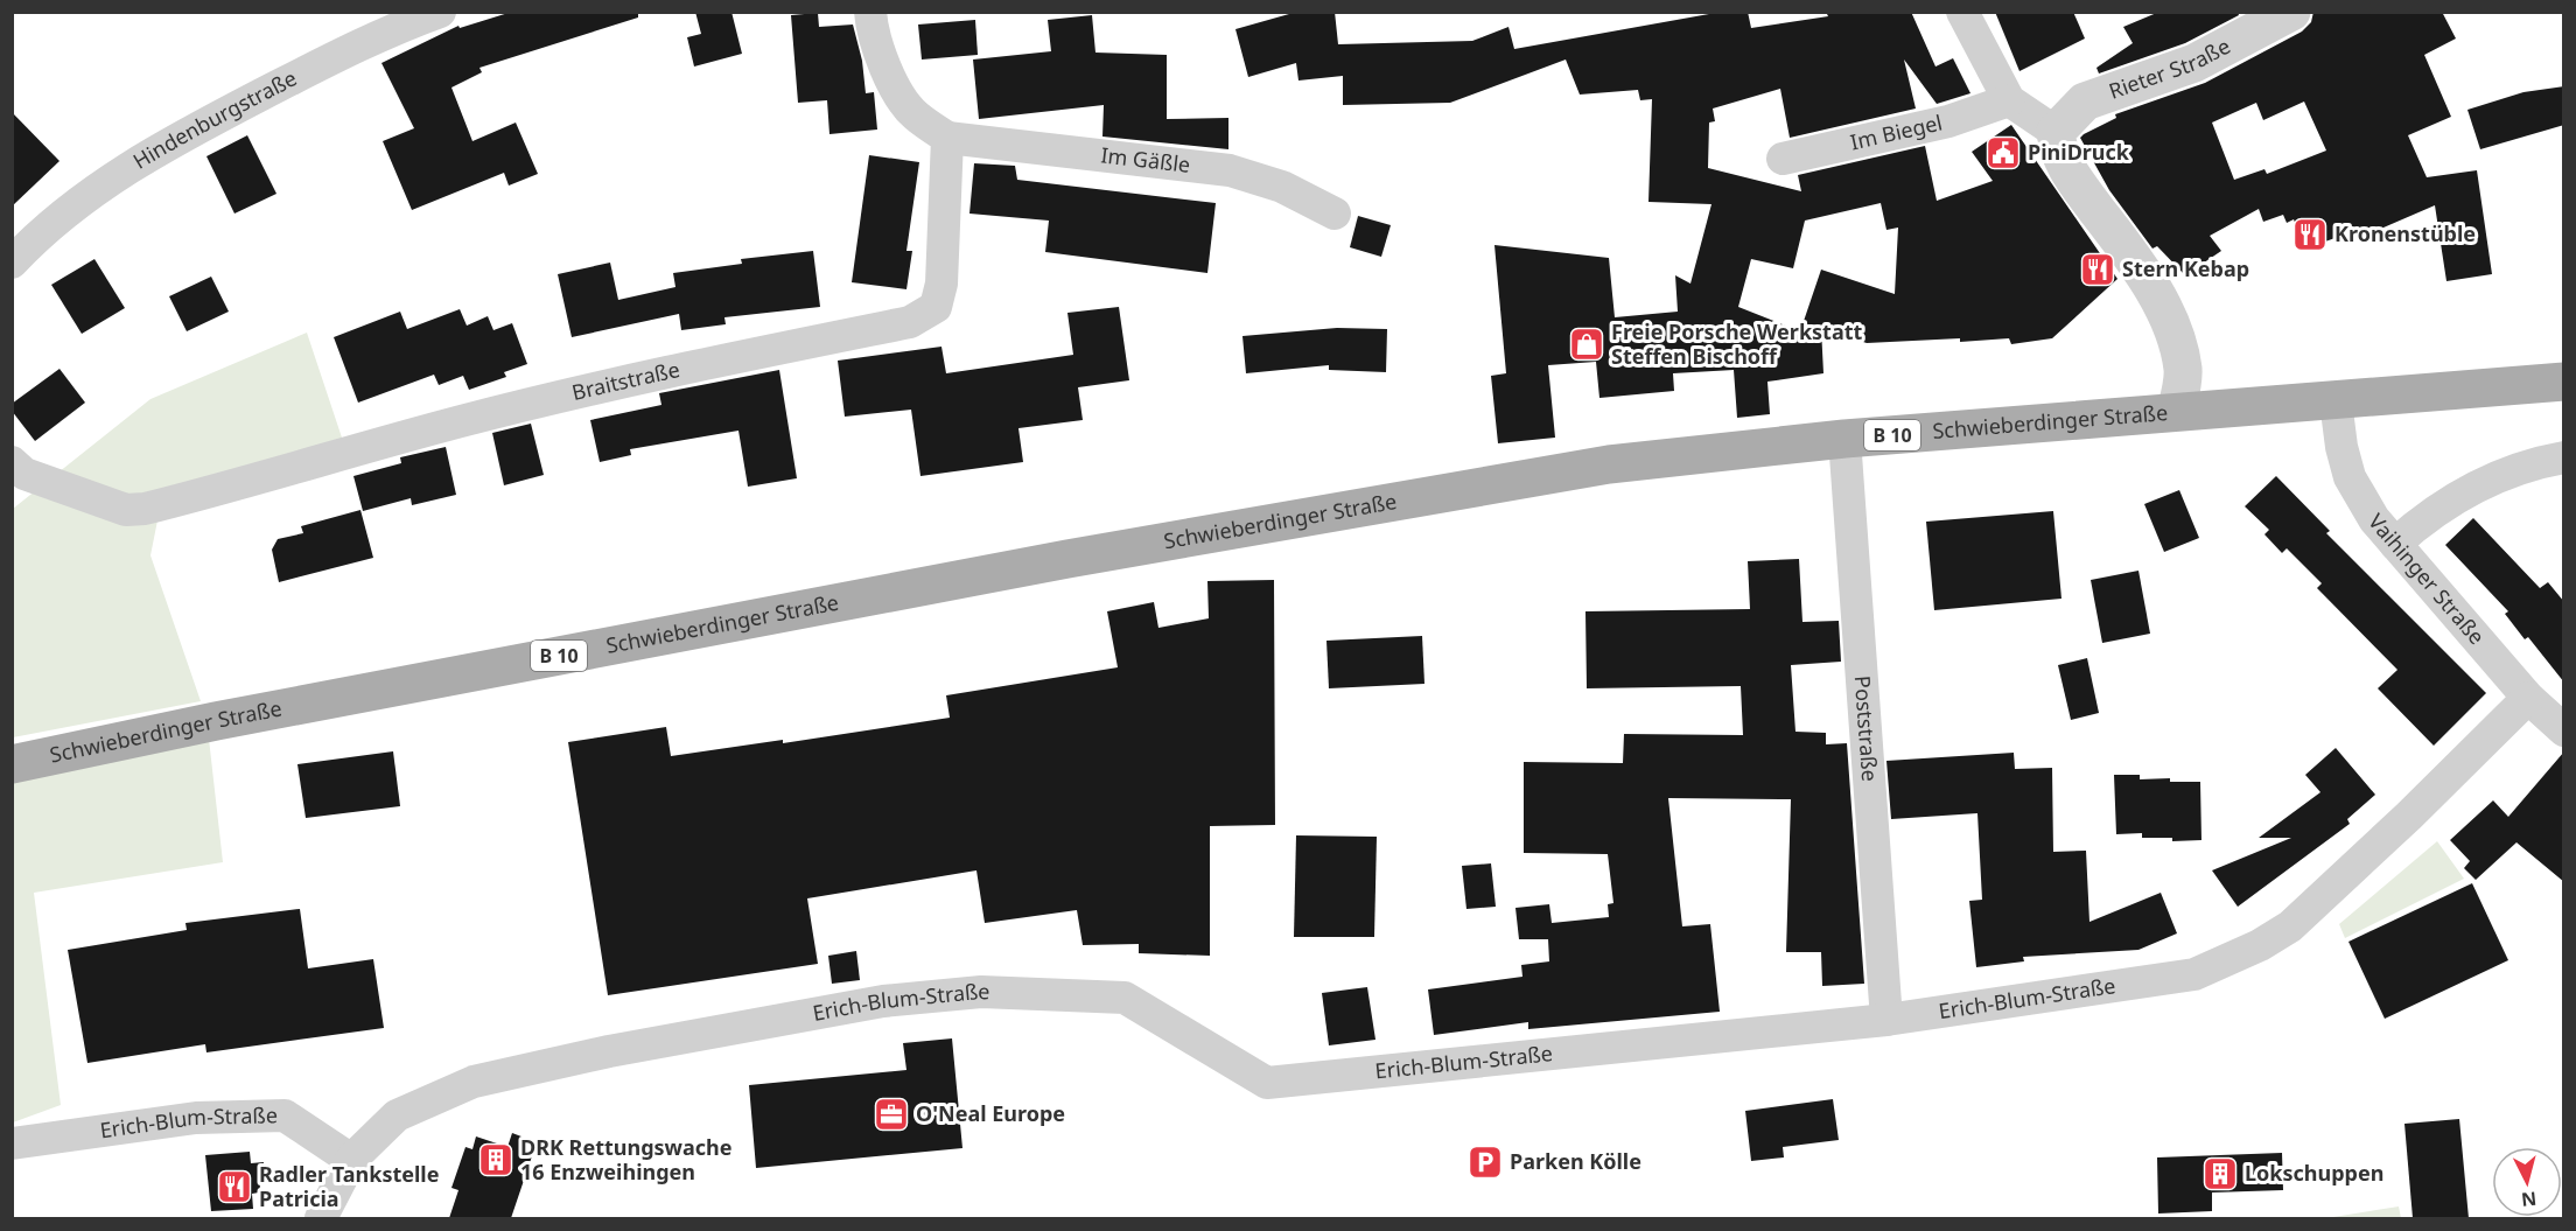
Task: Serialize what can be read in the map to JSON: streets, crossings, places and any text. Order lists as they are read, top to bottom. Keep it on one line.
{"streets":{"main road":["Schwieberdinger Straße","B 10"],"street":["Rieter Straße","Hindenburgstraße","Im Biegel","Im Gäßle","Braitstraße","Vaihinger Straße","Poststraße","Erich-Blum-Straße"]},"crossings":[["Im Gäßle","Braitstraße"],["Schwieberdinger Straße","Vaihinger Straße"],["Schwieberdinger Straße","Poststraße"],["Vaihinger Straße","Erich-Blum-Straße"],["Poststraße","Erich-Blum-Straße"]],"places":{"public building":["PiniDruck"],"restaurant":["Kronenstüble","Stern Kebap","Radler Tankstelle Patricia"],"shop":["Freie Porsche Werkstatt Steffen Bischoff"],"office":["O'Neal Europe"],"building":["DRK Rettungswache 16 Enzweihingen","Lokschuppen"],"parking":["Parken Kölle"]},"north":"bottom"}
